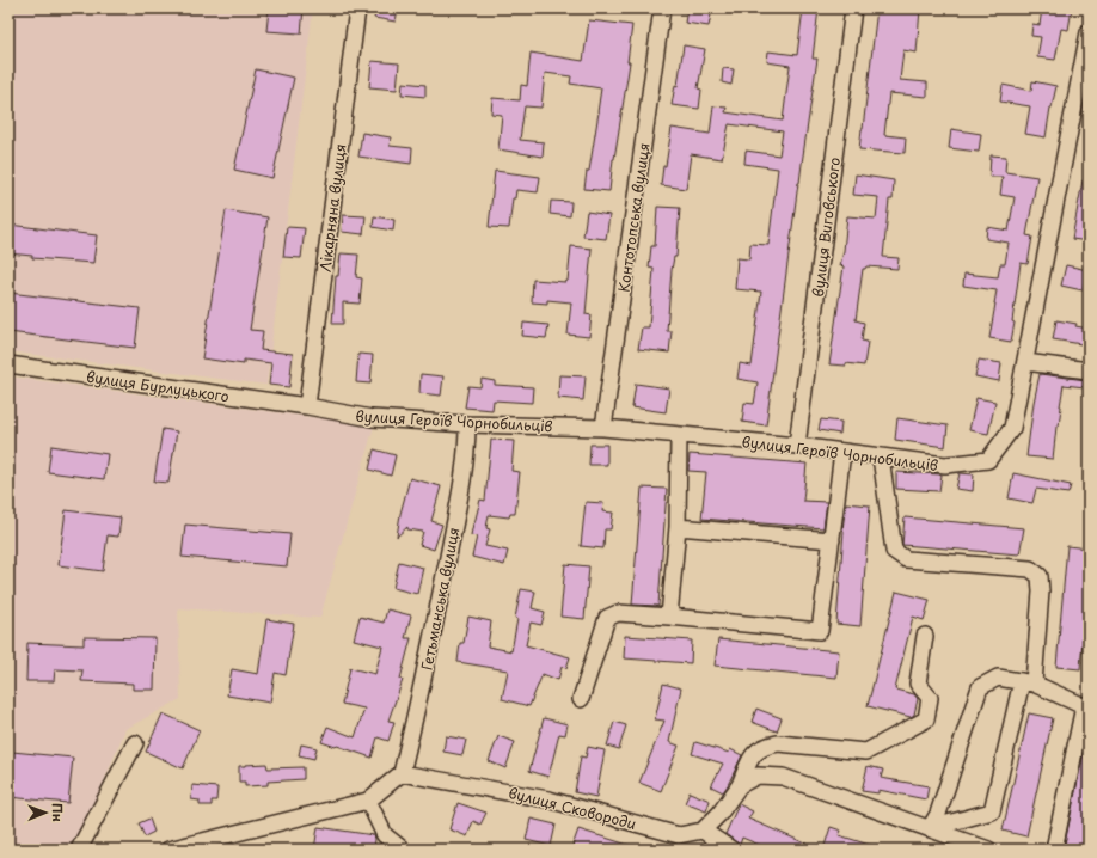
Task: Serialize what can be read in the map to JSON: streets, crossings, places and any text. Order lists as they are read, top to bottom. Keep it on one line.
{"streets":{"street":["Лікарняна вулиця","Контотопська вулиця","вулиця Виговського","вулиця Бурлуцького","вулиця Героїв Чорнобильців","Гетьманська вулиця","вулиця Сковороди"]},"crossings":[["Лікарняна вулиця","вулиця Бурлуцького"],["Лікарняна вулиця","вулиця Героїв Чорнобильців"],["Контотопська вулиця","вулиця Героїв Чорнобильців"],["вулиця Виговського","вулиця Героїв Чорнобильців"],["вулиця Бурлуцького","вулиця Героїв Чорнобильців"],["вулиця Героїв Чорнобильців","Гетьманська вулиця"],["Гетьманська вулиця","вулиця Сковороди"]],"north":"right"}
